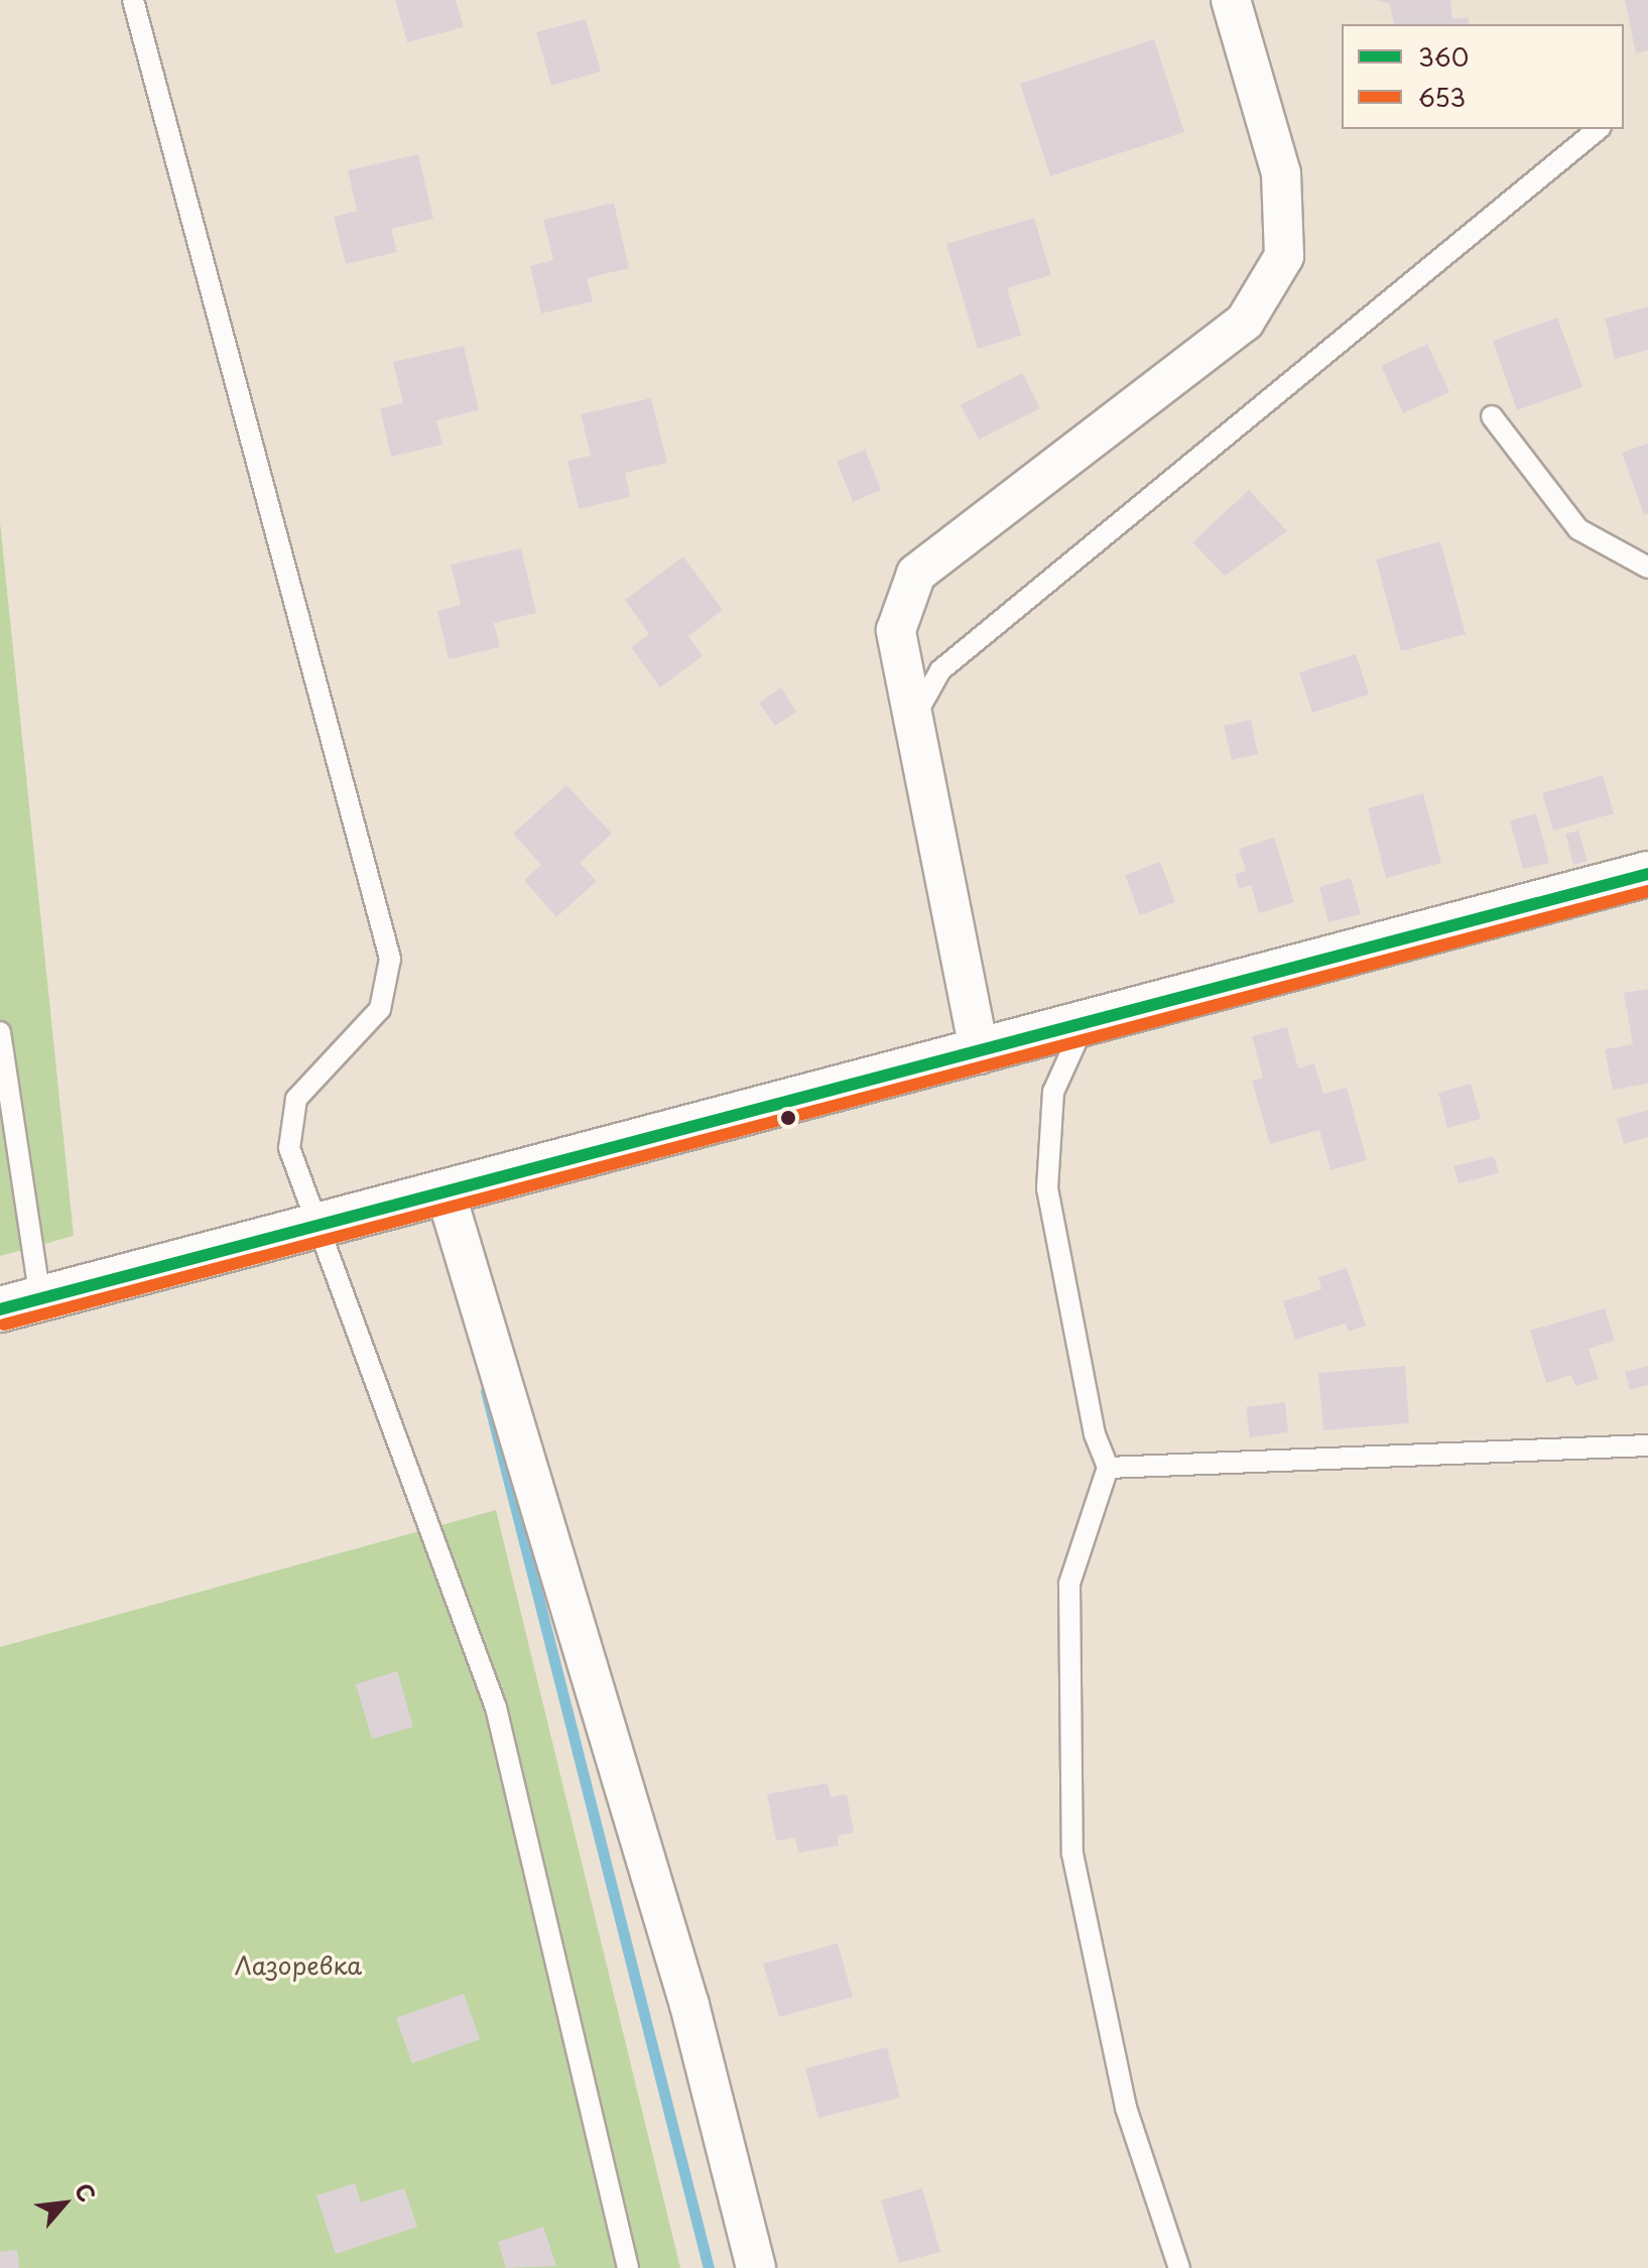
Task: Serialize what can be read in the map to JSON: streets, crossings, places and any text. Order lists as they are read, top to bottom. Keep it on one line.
{"parks":["Лазоревка"],"lines":["transit line 360","transit line 653"],"legend":["360","653"],"north":"top right"}
